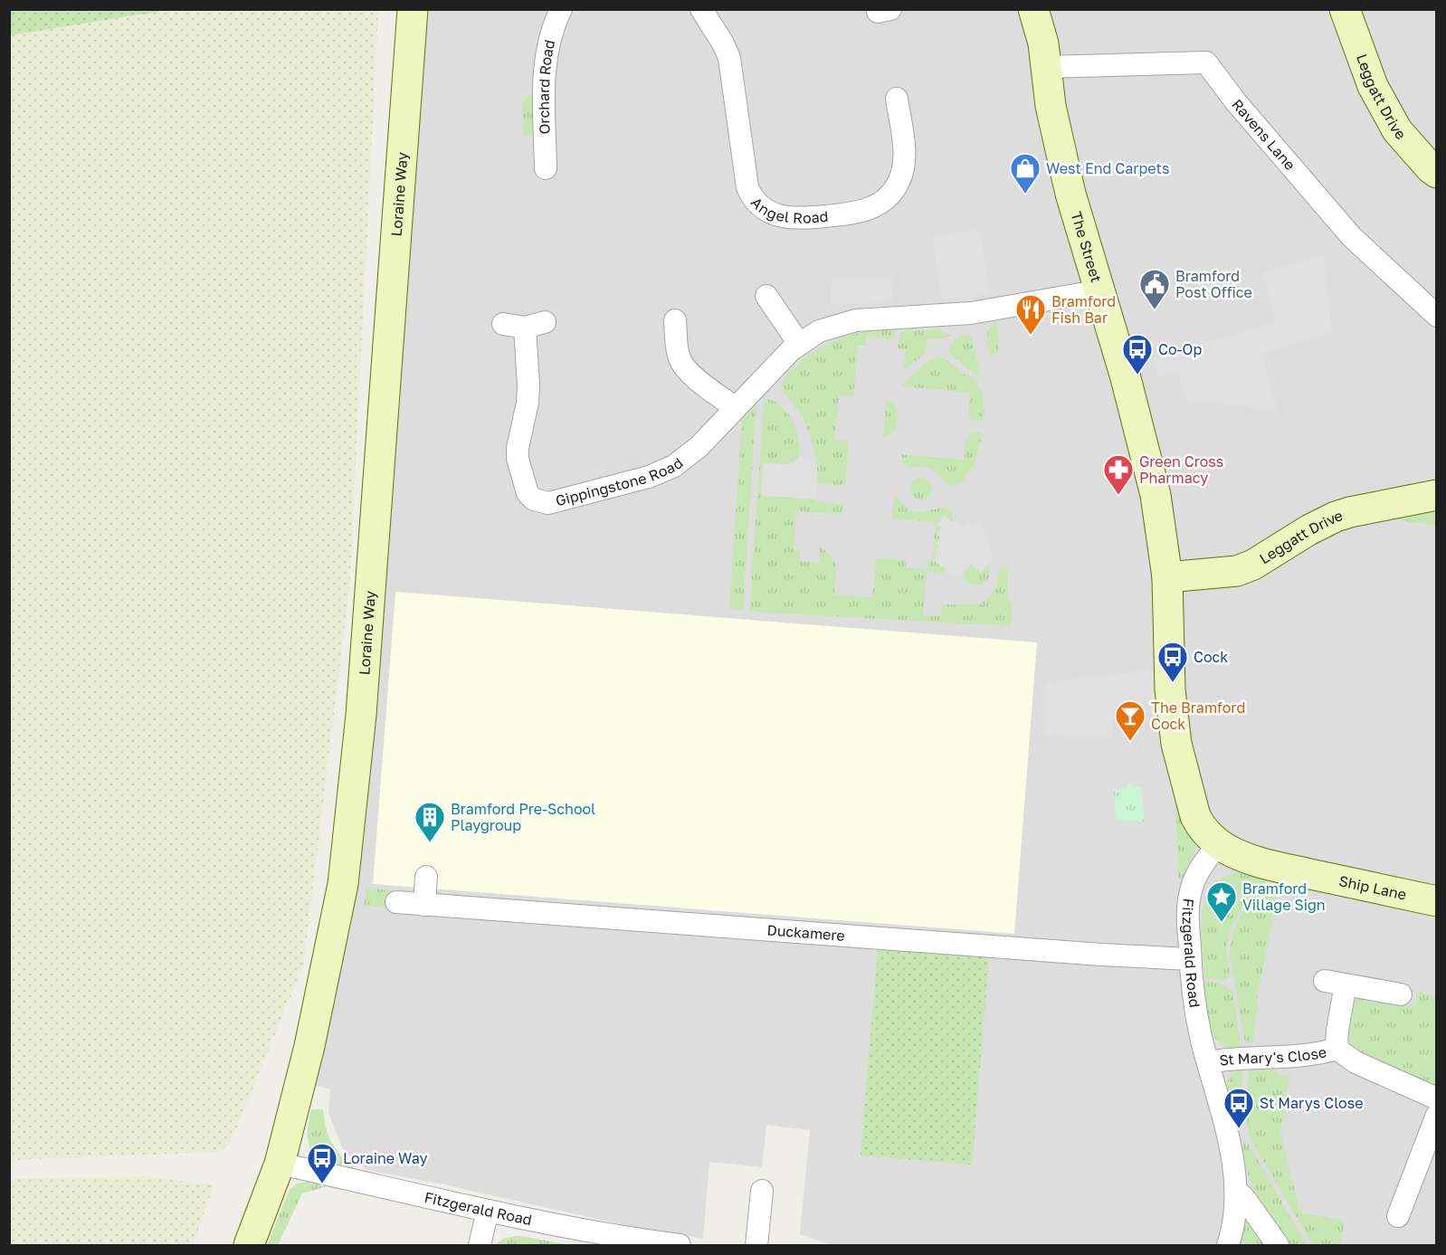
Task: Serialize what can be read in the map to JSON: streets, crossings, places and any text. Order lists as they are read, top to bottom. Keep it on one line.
{"streets":{"main road":["Leggatt Drive","Loraine Way","The Street","Ship Lane"],"street":["Orchard Road","Ravens Lane","Angel Road","Gippingstone Road","Duckamere","Fitzgerald Road","St Mary's Close"]},"crossings":[["Leggatt Drive","The Street"],["Ravens Lane","The Street"],["Loraine Way","Fitzgerald Road"],["The Street","Gippingstone Road"],["Ship Lane","Fitzgerald Road"],["Duckamere","Fitzgerald Road"],["Fitzgerald Road","St Mary's Close"]],"places":{"shop":["West End Carpets"],"public building":["Bramford Post Office"],"restaurant":["Bramford Fish Bar"],"bus stop":["Co-Op","Cock","St Marys Close","Loraine Way"],"pharmacy":["Green Cross Pharmacy"],"bar":["The Bramford Cock"],"building":["Bramford Pre-School Playgroup"],"place":["Bramford Village Sign"]}}
